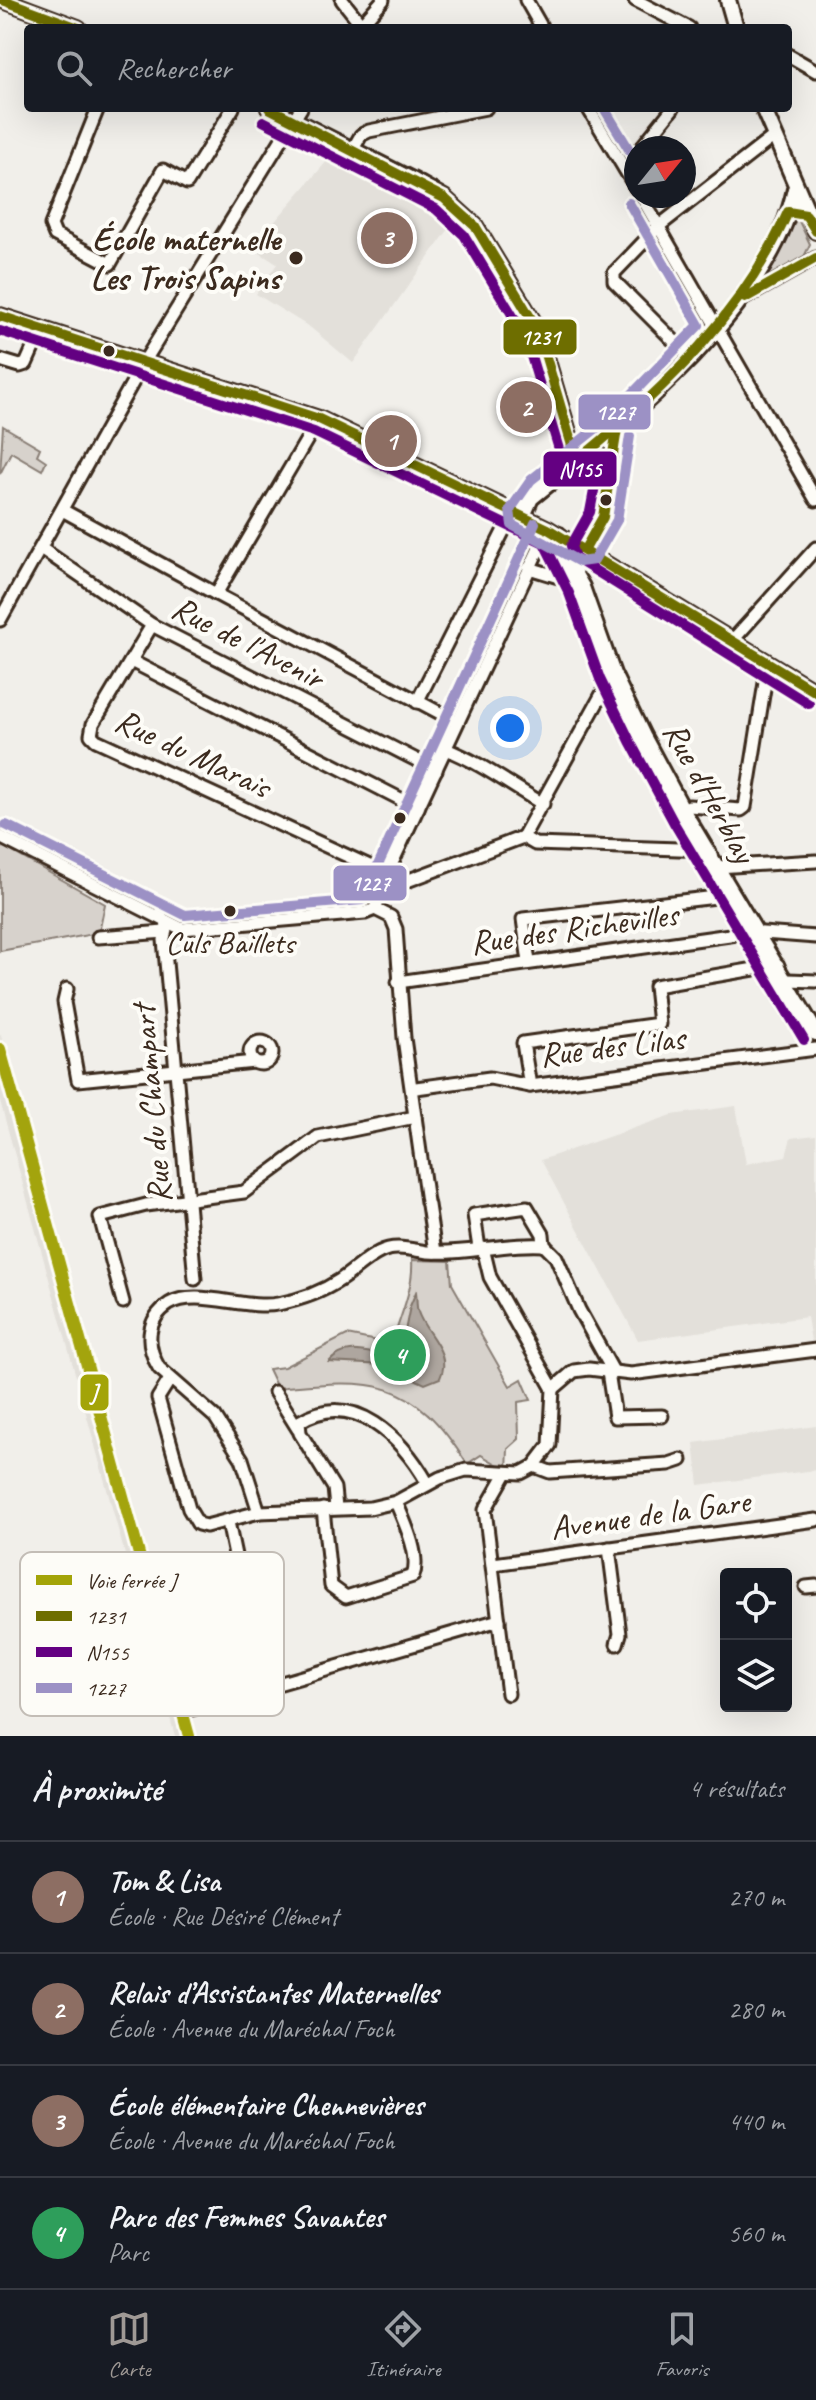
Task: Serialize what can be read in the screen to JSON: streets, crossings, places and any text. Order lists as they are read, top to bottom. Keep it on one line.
{"streets":{"main road":["Rue d'Herblay"],"street":["Rue de l'Avenir","Rue du Marais","Rue des Richevilles","Rue des Lilas","Rue du Champart","Avenue de la Gare"]},"crossings":[["Rue de l'Avenir","Rue du Marais"],["Rue d'Herblay","Rue des Richevilles"]],"places":["École maternelle Les Trois Sapins","Culs Baillets"],"lines":["transit line 1231","transit line 1227","transit line N155","rail line J"],"legend":["Voie ferrée J","1231","N155","1227"],"north":"top right","page":{"search":"Rechercher","pins":["3","2","1","4"],"heading":["À proximité","4 résultats"],"list":[{"mark":"1","name":"Tom & Lisa","note":"École · Rue Désiré Clément","value":"270 m"},{"mark":"2","name":"Relais d’Assistantes Maternelles","note":"École · Avenue du Maréchal Foch","value":"280 m"},{"mark":"3","name":"École élémentaire Chennevières","note":"École · Avenue du Maréchal Foch","value":"440 m"},{"mark":"4","name":"Parc des Femmes Savantes","note":"Parc","value":"560 m"}],"nav":["Carte","Itinéraire","Favoris"]}}
